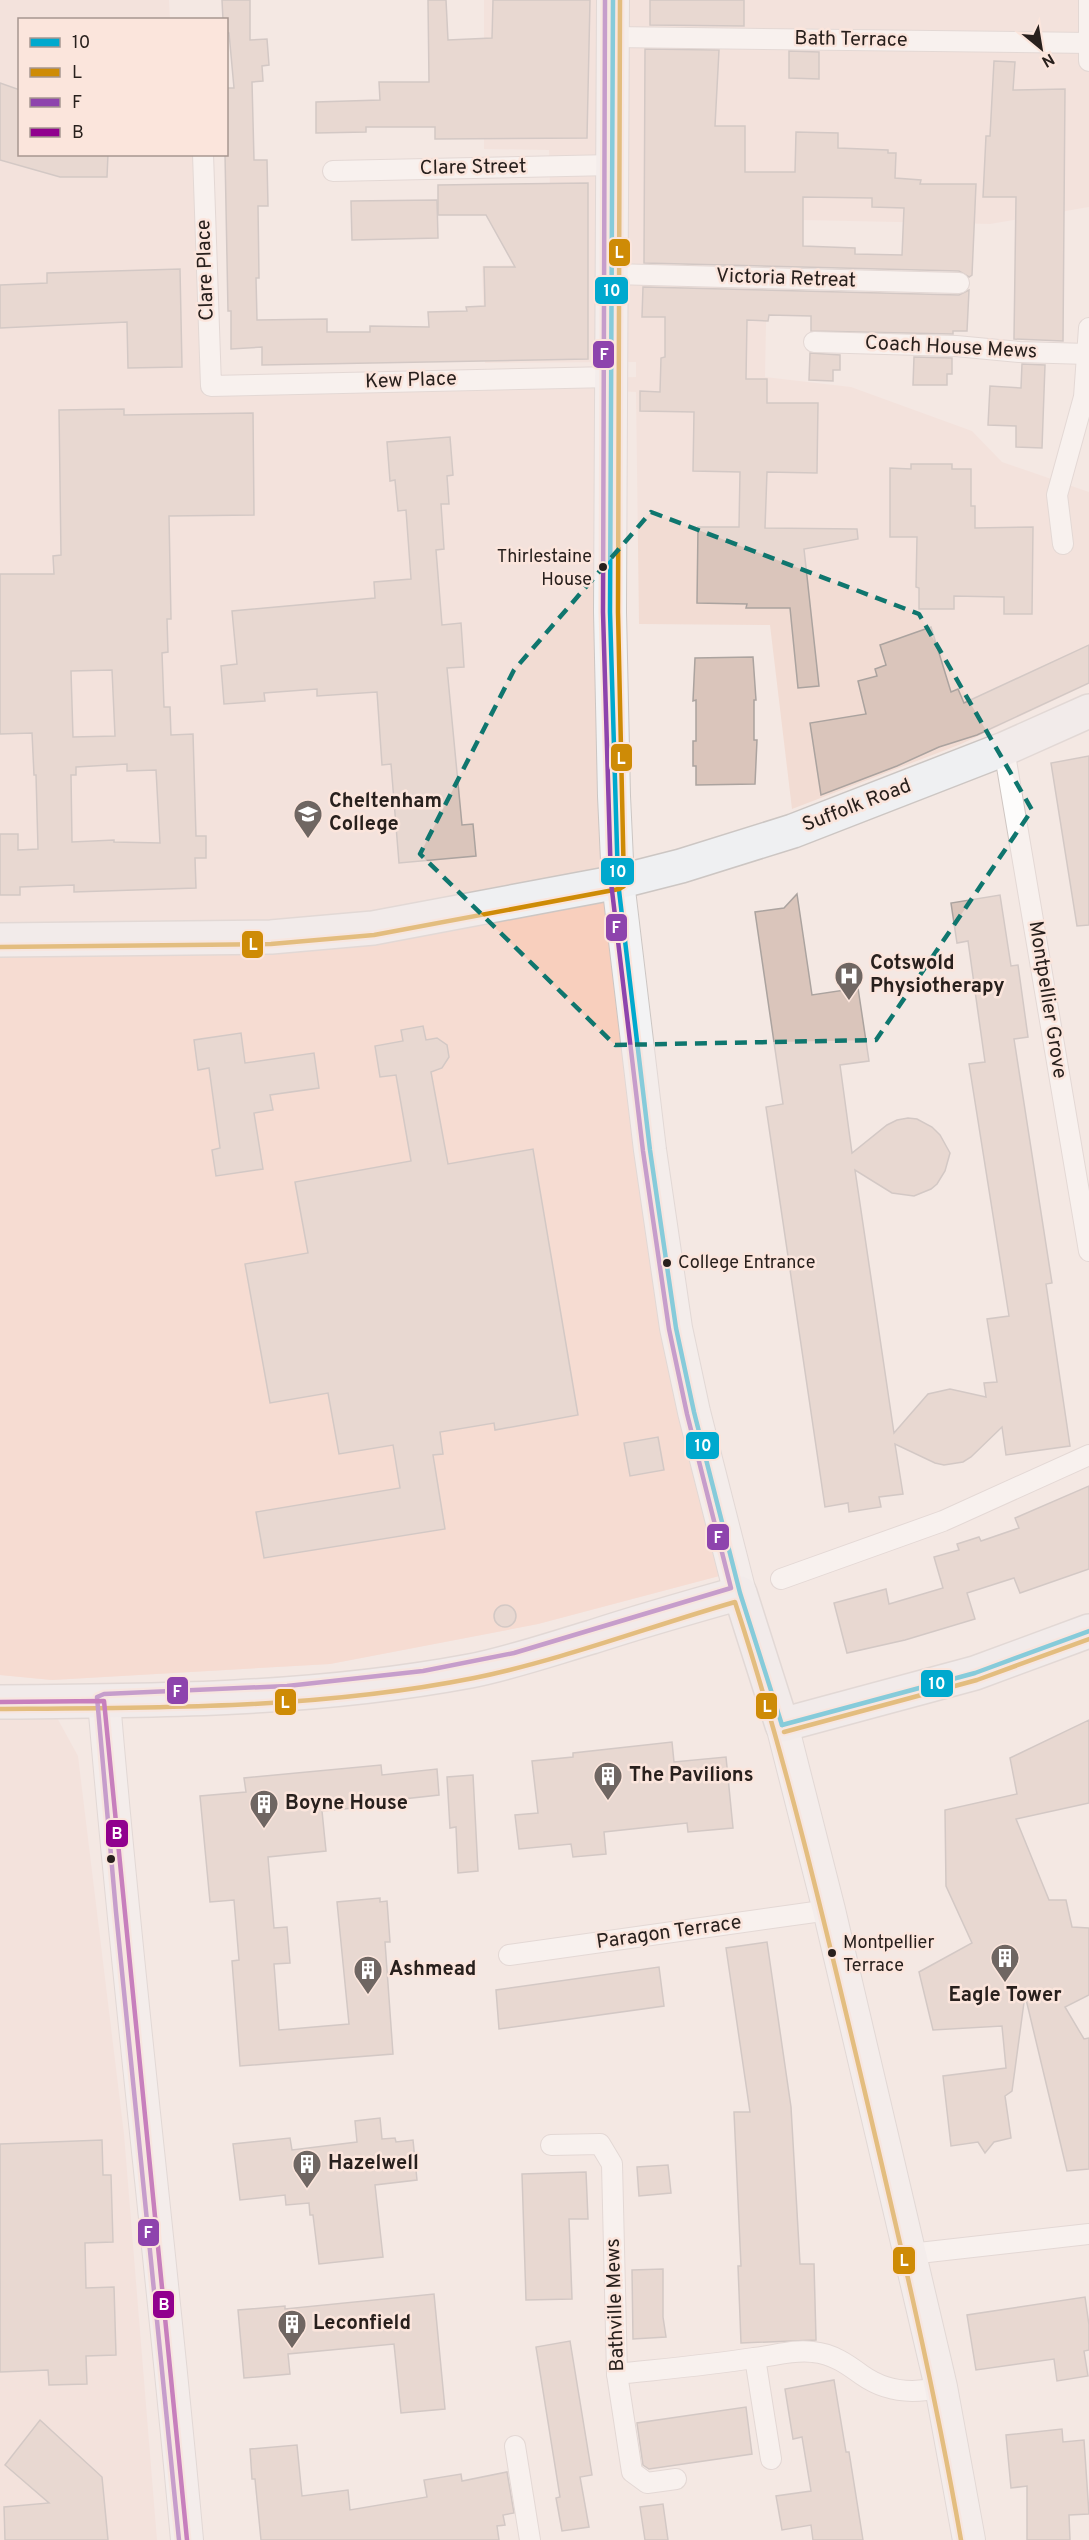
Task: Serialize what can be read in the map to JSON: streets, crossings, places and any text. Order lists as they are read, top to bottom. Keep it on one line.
{"streets":{"highway":["Suffolk Road"],"street":["Bath Terrace","Clare Street","Clare Place","Victoria Retreat","Coach House Mews","Kew Place","Montpellier Grove","Paragon Terrace","Bathville Mews"]},"crossings":[["Clare Place","Kew Place"],["Suffolk Road","Montpellier Grove"]],"places":{"other":["Thirlestaine House","College Entrance","Montpellier Terrace"],"school or university":["Cheltenham College"],"hospital":["Cotswold Physiotherapy"],"building":["The Pavilions","Boyne House","Eagle Tower","Ashmead","Hazelwell","Leconfield"]},"lines":["transit line 10","transit line L","transit line F","transit line B"],"legend":["10","L","F","B"],"north":"bottom right"}
